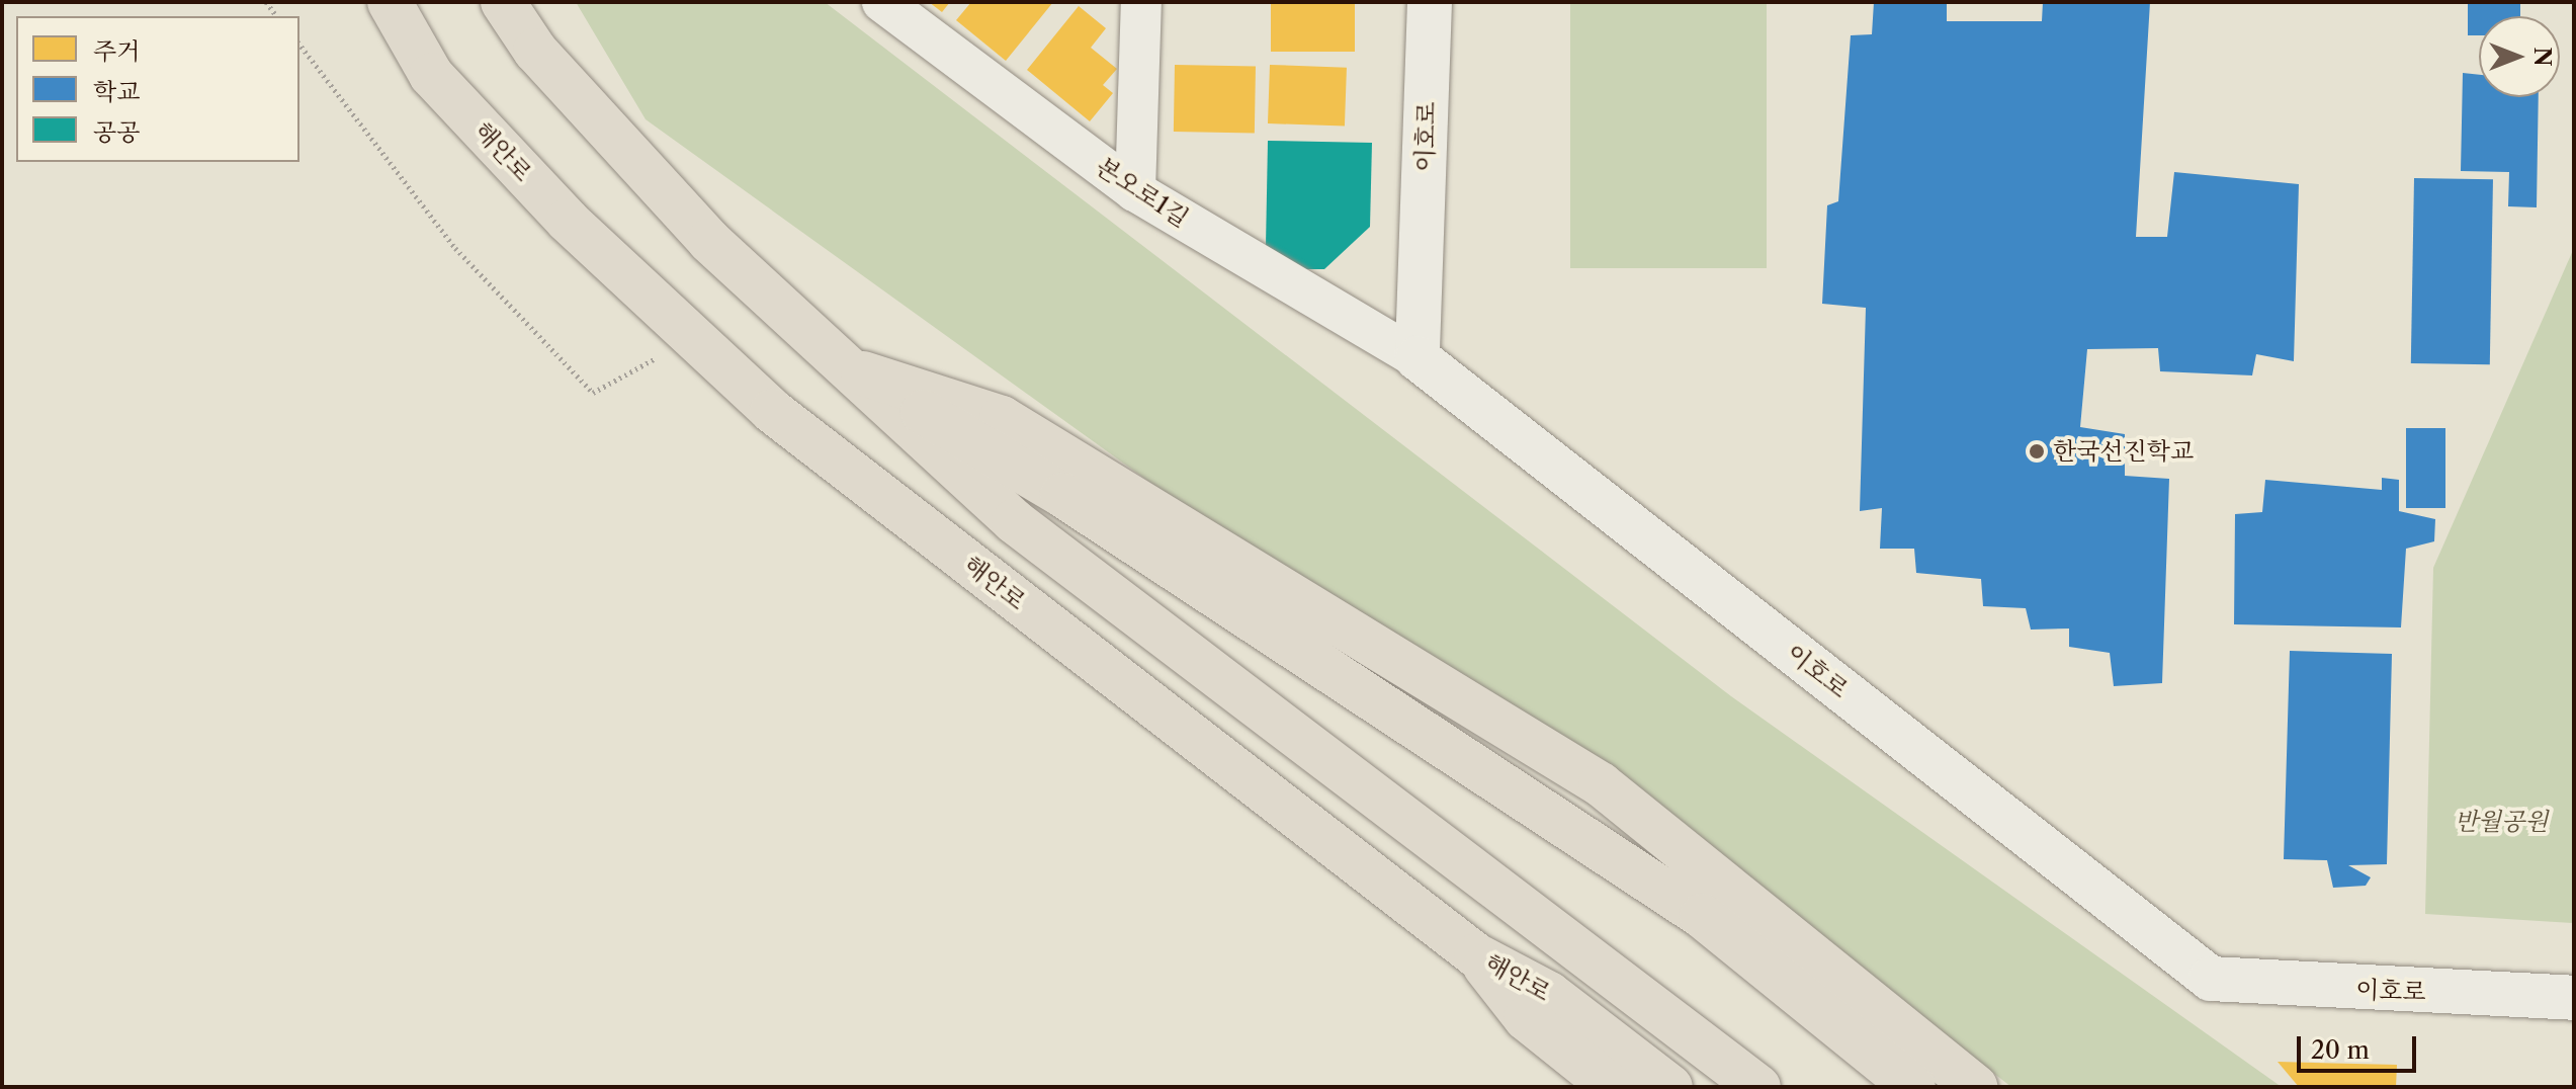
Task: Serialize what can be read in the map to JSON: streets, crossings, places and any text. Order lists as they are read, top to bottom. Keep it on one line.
{"streets":{"main road":["해안로"],"street":["이호로","본오로1길"]},"crossings":[["이호로","본오로1길"]],"parks":["반월공원"],"places":["한국선진학교"],"legend":["주거","학교","공공"],"scale_bar":"20 m","north":"right"}
